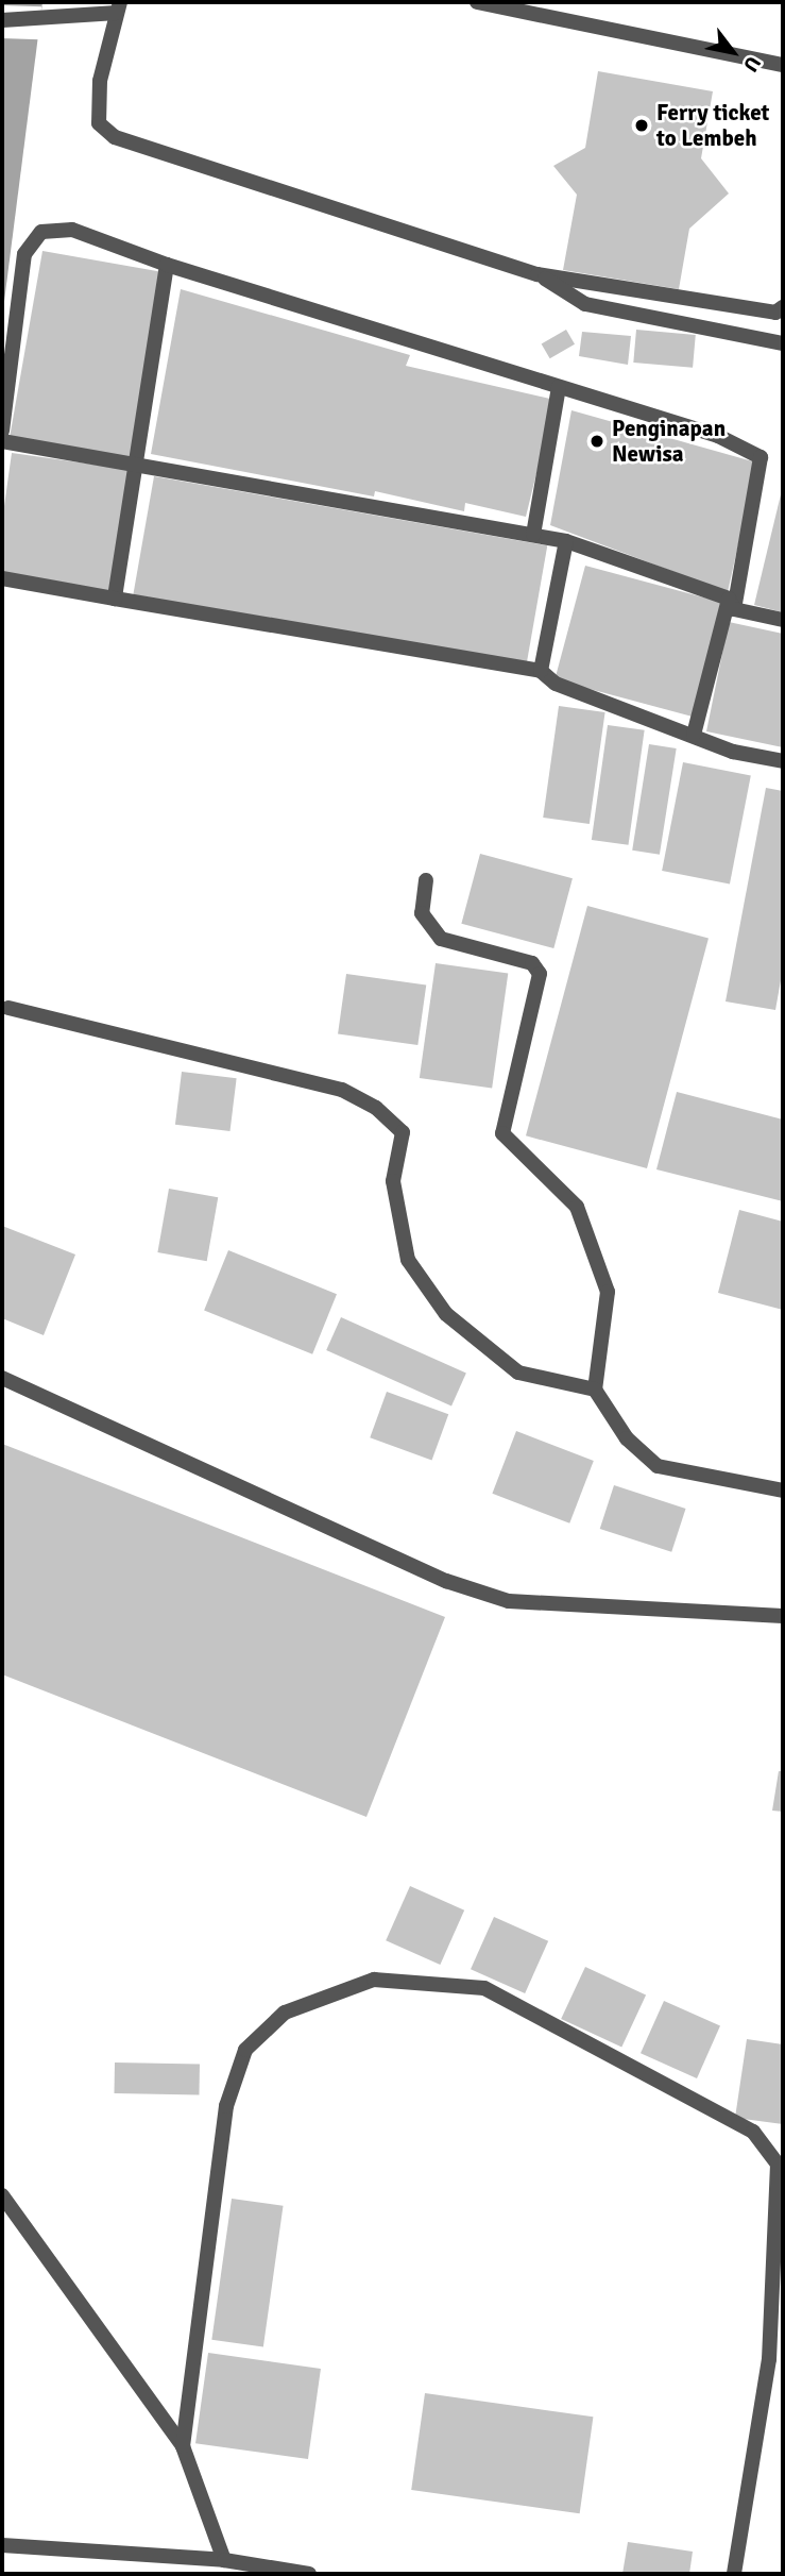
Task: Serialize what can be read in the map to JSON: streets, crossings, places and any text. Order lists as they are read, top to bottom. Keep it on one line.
{"places":["Ferry ticket to Lembeh","Penginapan Newisa"],"north":"bottom right"}
